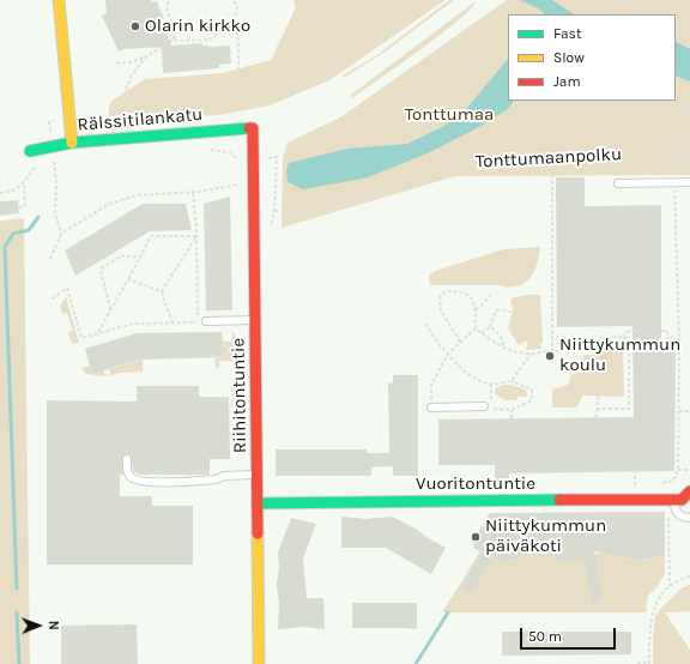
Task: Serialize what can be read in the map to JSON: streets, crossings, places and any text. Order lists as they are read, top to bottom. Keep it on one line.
{"streets":{"street":["Rälssitilankatu","Riihitontuntie","Vuoritontuntie"],"path":["Tonttumaanpolku"]},"crossings":[["Rälssitilankatu","Riihitontuntie"],["Riihitontuntie","Vuoritontuntie"]],"parks":["Tonttumaa"],"places":["Olarin kirkko","Niittykummun koulu","Niittykummun päiväkoti"],"legend":["Fast","Slow","Jam"],"scale_bar":"50 m","north":"right"}
